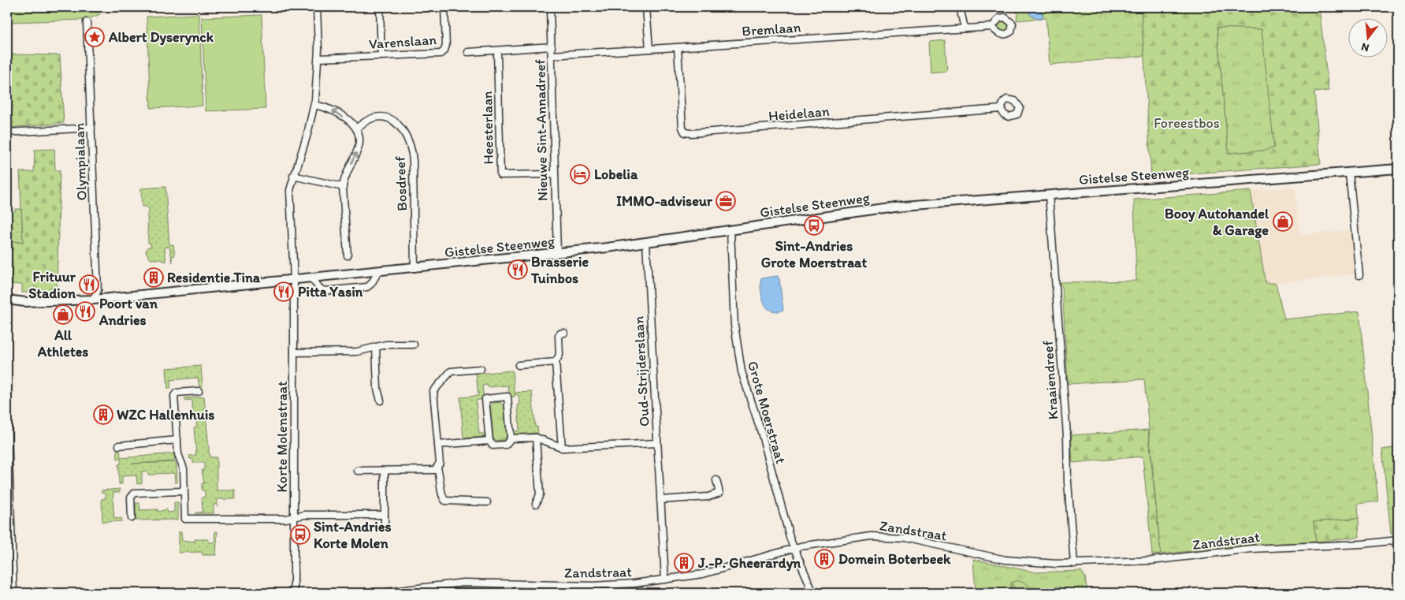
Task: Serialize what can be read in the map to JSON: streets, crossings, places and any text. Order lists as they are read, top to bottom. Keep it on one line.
{"streets":{"main road":["Gistelse Steenweg"],"street":["Bremlaan","Varenslaan","Heidelaan","Heesterlaan","Nieuwe Sint-Annadreef","Olympialaan","Bosdreef","Oud-Strijderslaan","Kraaiendreef","Grote Moerstraat","Korte Molenstraat","Zandstraat"]},"crossings":[["Bremlaan","Heidelaan"],["Bremlaan","Nieuwe Sint-Annadreef"],["Varenslaan","Korte Molenstraat"],["Heesterlaan","Nieuwe Sint-Annadreef"],["Nieuwe Sint-Annadreef","Gistelse Steenweg"],["Olympialaan","Gistelse Steenweg"],["Gistelse Steenweg","Bosdreef"],["Gistelse Steenweg","Oud-Strijderslaan"],["Gistelse Steenweg","Kraaiendreef"],["Gistelse Steenweg","Grote Moerstraat"],["Gistelse Steenweg","Korte Molenstraat"],["Oud-Strijderslaan","Zandstraat"],["Kraaiendreef","Zandstraat"],["Grote Moerstraat","Zandstraat"]],"parks":["Foreestbos"],"places":{"place":["Albert Dyserynck"],"hotel":["Lobelia"],"office":["IMMO-adviseur"],"shop":["Booy Autohandel & Garage","All Athletes"],"bus stop":["Sint-Andries Grote Moerstraat","Sint-Andries Korte Molen"],"restaurant":["Brasserie Tuinbos","Frituur Stadion","Pitta Yasin","Poort van Andries"],"building":["Residentie Tina","WZC Hallenhuis","Domein Boterbeek","J.-P. Gheerardyn"]},"north":"bottom"}
